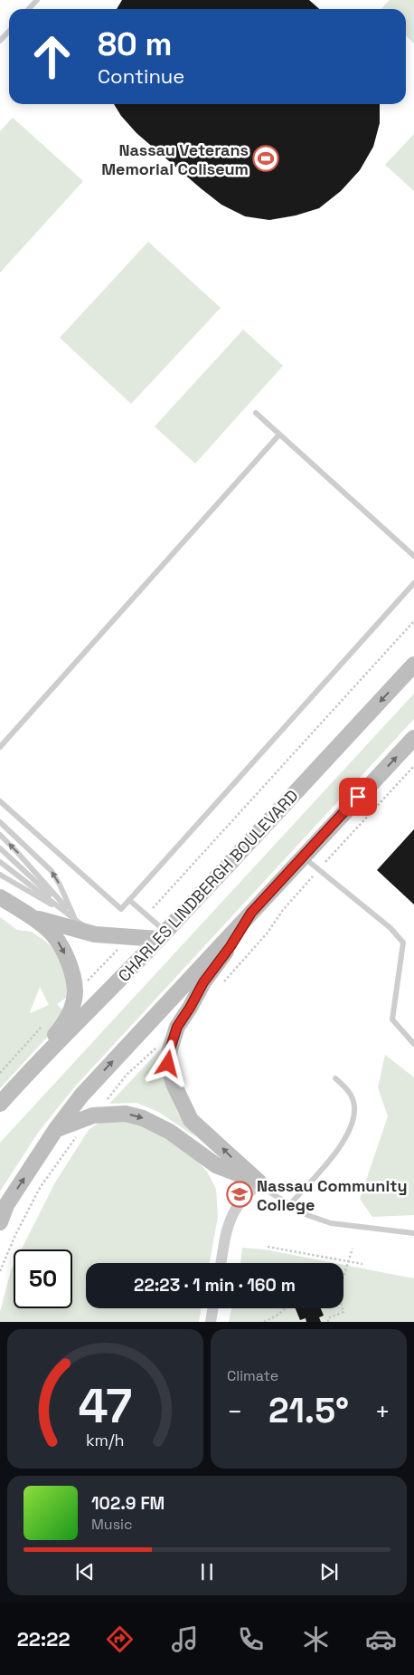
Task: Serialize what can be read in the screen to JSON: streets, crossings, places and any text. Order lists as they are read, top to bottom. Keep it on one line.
{"streets":{"main road":["CHARLES LINDBERGH BOULEVARD"]},"places":{"sports":["Nassau Veterans Memorial Coliseum"],"school or university":["Nassau Community College"]},"page":{"turn":["80 m","Continue"],"limit":"50","trip":"22:23 · 1 min · 160 m","tile":"Climate","heat":["−","21.5°","+"],"song":["102.9 FM","Music"],"tabs":"22:22","gauge":["47","km/h"]}}
